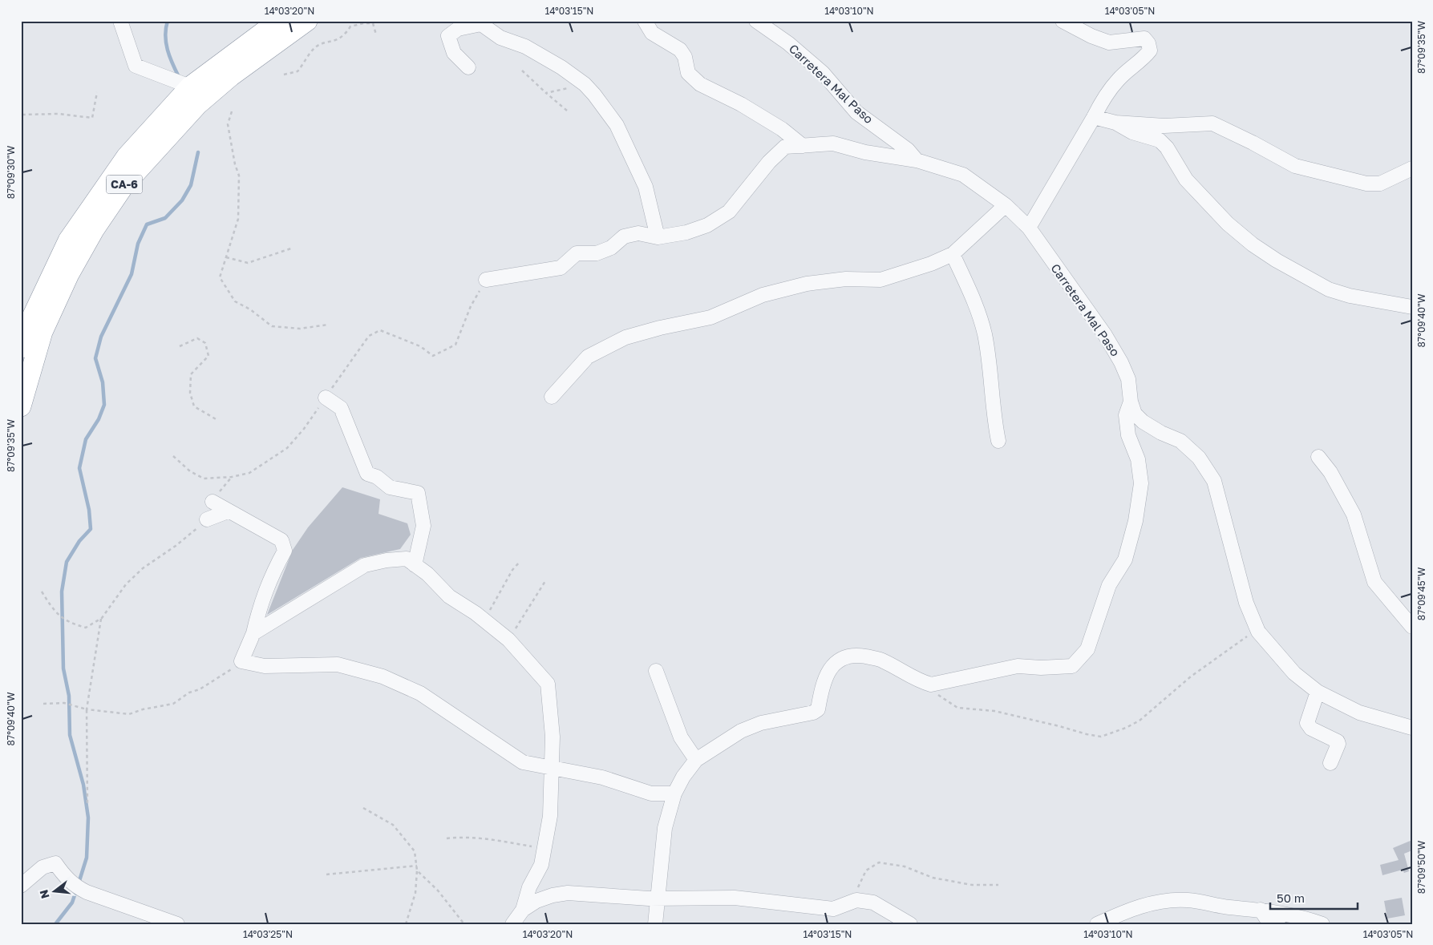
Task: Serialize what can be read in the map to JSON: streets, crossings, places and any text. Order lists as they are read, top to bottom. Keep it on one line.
{"streets":{"highway":["CA-6"],"street":["Carretera Mal Paso"]},"scale_bar":"50 m","north":"left","coordinates":["14°03'20\"N","14°03'15\"N","14°03'10\"N","14°03'05\"N","87°09'35\"W","87°09'30\"W","87°09'40\"W","87°09'45\"W","87°09'50\"W","14°03'25\"N"]}
